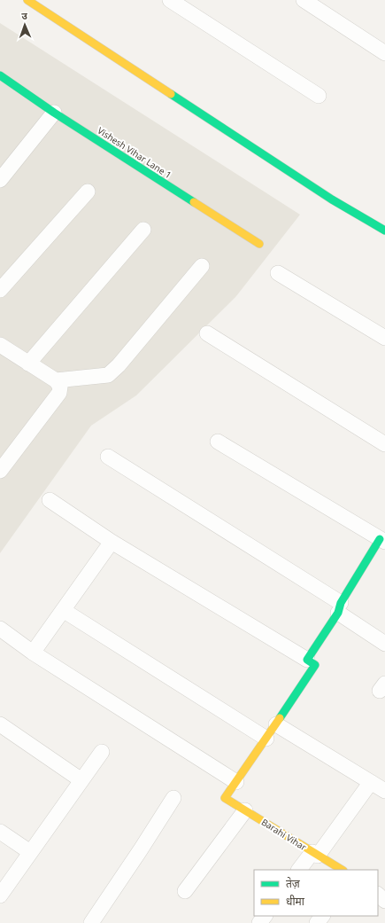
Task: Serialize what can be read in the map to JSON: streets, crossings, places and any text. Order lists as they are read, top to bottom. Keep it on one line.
{"streets":{"street":["Vishesh Vihar Lane 1","Barahi Vihar"]},"legend":["तेज़","धीमा"],"north":"top"}
